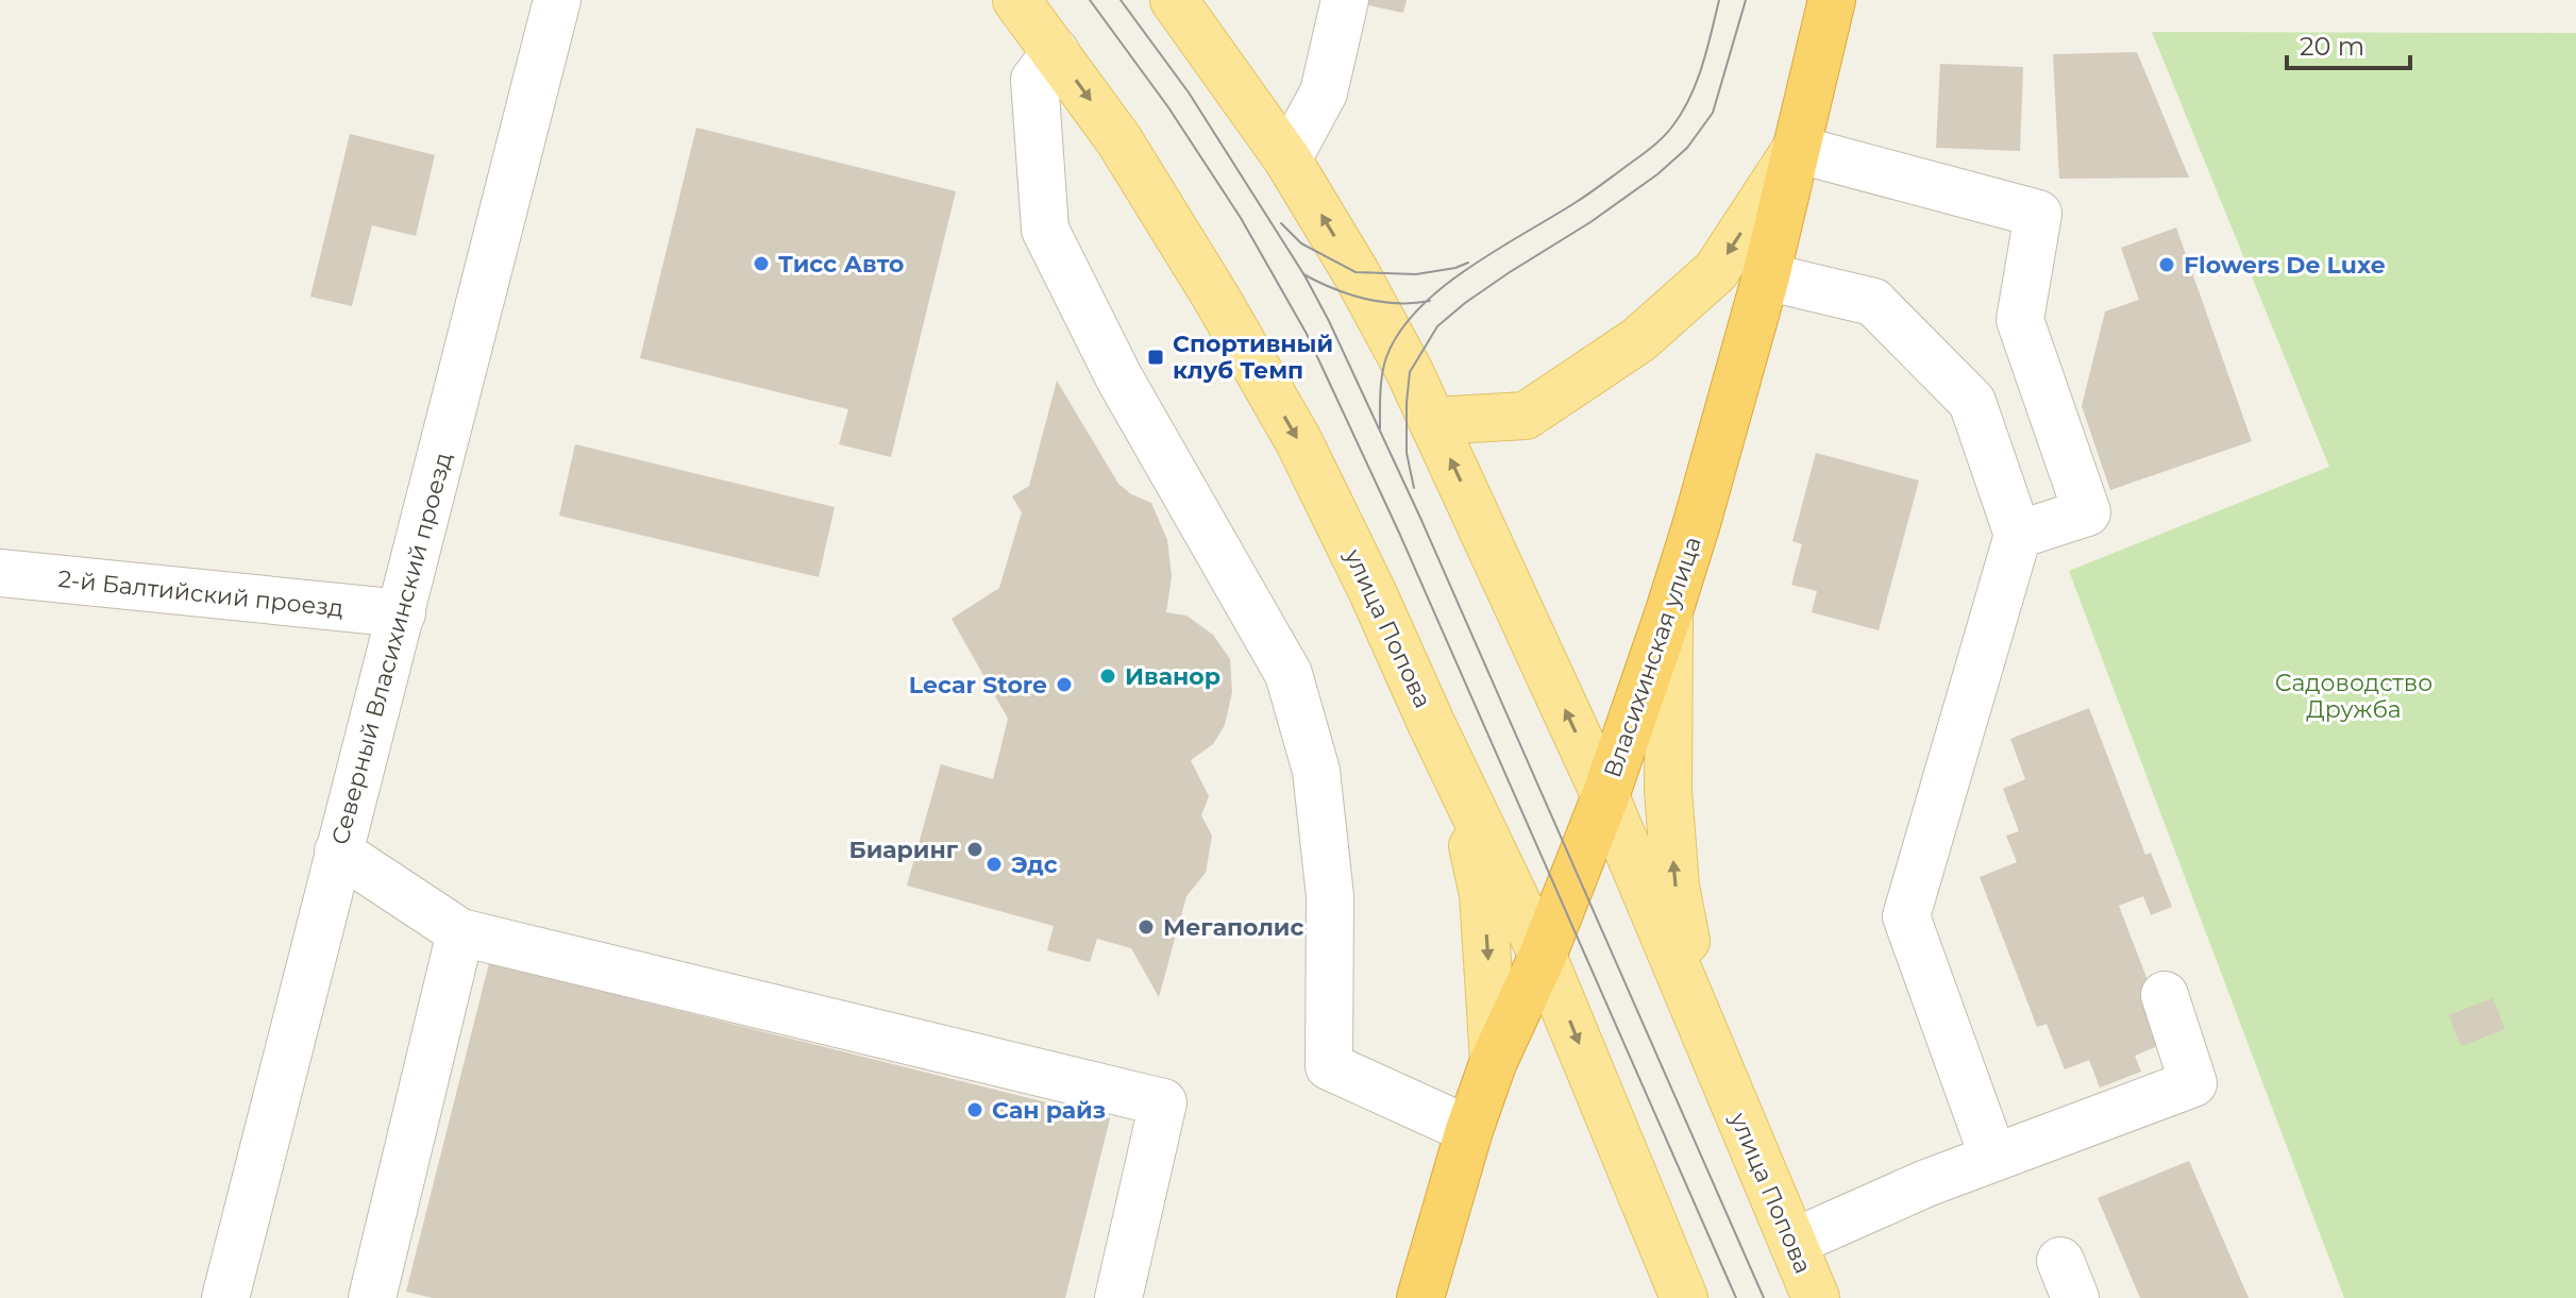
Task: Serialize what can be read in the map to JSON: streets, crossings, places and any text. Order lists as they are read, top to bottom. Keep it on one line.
{"streets":{"highway":["Власихинская улица"],"main road":["улица Попова"],"street":["2-й Балтийский проезд","Северный Власихинский проезд"]},"crossings":[["2-й Балтийский проезд","Северный Власихинский проезд"],["улица Попова","Власихинская улица"]],"parks":["Садоводство Дружба"],"places":{"other":["Тисс Авто","Flowers De Luxe","Иванор","Lecar Store","Биаринг","Эдс","Мегаполис","Сан райз"],"transit":["Спортивный клуб Темп"]},"scale_bar":"20 m"}
